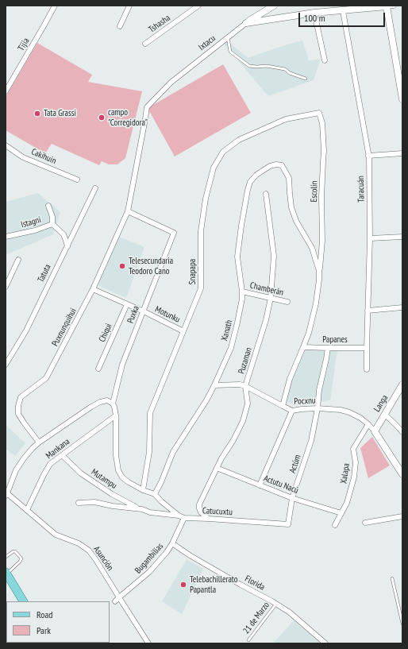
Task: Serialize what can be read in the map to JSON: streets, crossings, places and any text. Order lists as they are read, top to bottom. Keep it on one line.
{"streets":{"street":["Tshasha","Ixtacu","Tijia","Cakihuin","Taracuán","Escolín","Istagni","Snapapa","Tatuta","Chamberán","Puxka","Motunku","Puxnunquihui","Xanath","Chiqui","Papanes","Puzaman","Pocxnu","Langa","Mankana","Actúm","Xalapa","Mutampu","Actutu Nacú","Catucuxtu","Asunción","Bugambilias","Florida"],"lane":["21 de Marzo"]},"crossings":[["Ixtacu","Puxka"],["Ixtacu","Puxnunquihui"],["Taracuán","Papanes"],["Escolín","Snapapa"],["Escolín","Xanath"],["Istagni","Tatuta"],["Snapapa","Motunku"],["Chamberán","Xanath"],["Chamberán","Puzaman"],["Puxka","Motunku"],["Puxka","Puxnunquihui"],["Motunku","Puxnunquihui"],["Motunku","Chiqui"],["Xanath","Papanes"],["Xanath","Pocxnu"],["Xanath","Catucuxtu"],["Puzaman","Pocxnu"],["Puzaman","Actutu Nacú"],["Puzaman","Catucuxtu"],["Pocxnu","Langa"],["Pocxnu","Actúm"],["Pocxnu","Xalapa"],["Mankana","Mutampu"],["Mankana","Asunción"],["Actúm","Actutu Nacú"],["Actúm","Catucuxtu"],["Xalapa","Actutu Nacú"],["Mutampu","Catucuxtu"],["Catucuxtu","Bugambilias"],["Asunción","Bugambilias"],["Bugambilias","Florida"],["Florida","21 de Marzo"]],"places":["Tata Grassi","campo \"Corregidora\"","Telesecundaria Teodoro Cano","Telebachillerato Papantla"],"legend":["Road","Park"],"scale_bar":"100 m"}
